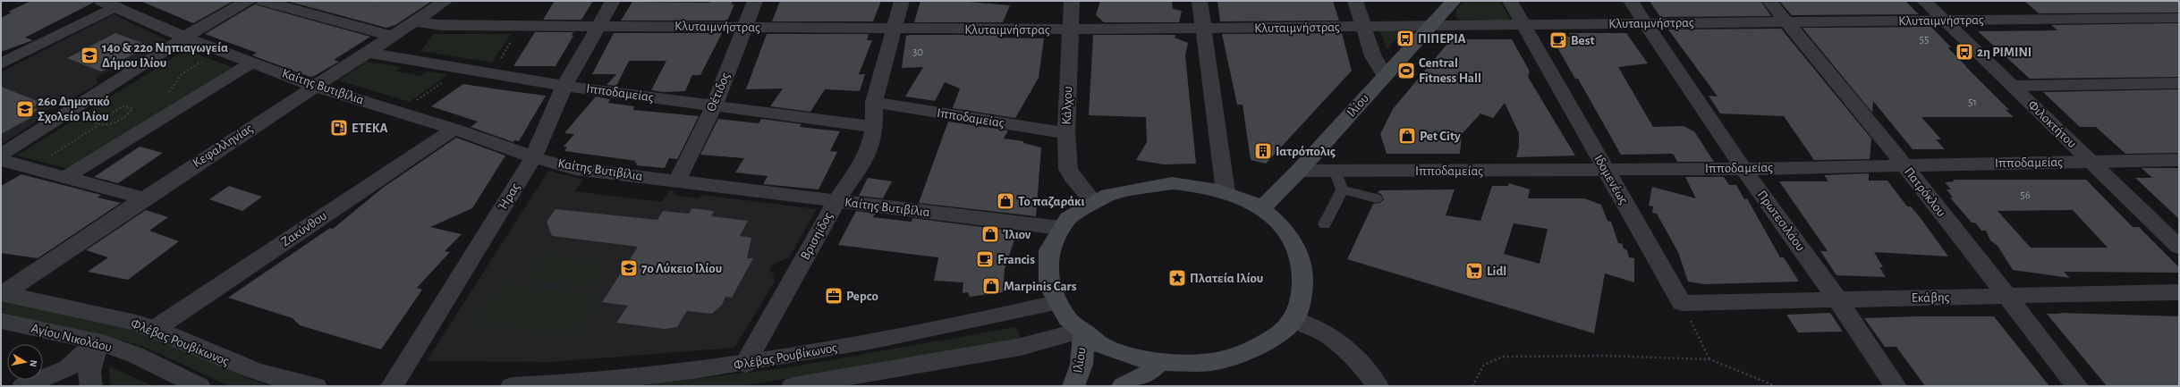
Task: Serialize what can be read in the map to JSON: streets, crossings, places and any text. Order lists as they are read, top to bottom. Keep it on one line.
{"streets":{"main road":["Ιλίου"],"street":["Κλυταιμνήστρας","Καίτης Βυτιβίλια","Θέτιδος","Ιπποδαμείας","Κάλχου","Φιλοκτήτου","Κεφαλληνίας","Ιδομενέως","Πατρόκλου","Ήρας","Πρωτεσιλάου","Ζακύνθου","Βρισηίδος","Εκάβης","Αγίου Νικολάου","Φλέβας Ρουβίκωνος"]},"crossings":[["Κλυταιμνήστρας","Θέτιδος"],["Κλυταιμνήστρας","Κάλχου"],["Κλυταιμνήστρας","Ιλίου"],["Κλυταιμνήστρας","Φιλοκτήτου"],["Κλυταιμνήστρας","Κεφαλληνίας"],["Κλυταιμνήστρας","Ιδομενέως"],["Κλυταιμνήστρας","Πατρόκλου"],["Κλυταιμνήστρας","Ήρας"],["Κλυταιμνήστρας","Πρωτεσιλάου"],["Κλυταιμνήστρας","Βρισηίδος"],["Καίτης Βυτιβίλια","Θέτιδος"],["Καίτης Βυτιβίλια","Κεφαλληνίας"],["Καίτης Βυτιβίλια","Ήρας"],["Καίτης Βυτιβίλια","Ζακύνθου"],["Καίτης Βυτιβίλια","Βρισηίδος"],["Θέτιδος","Ιπποδαμείας"],["Ιπποδαμείας","Κάλχου"],["Ιπποδαμείας","Ιλίου"],["Ιπποδαμείας","Φιλοκτήτου"],["Ιπποδαμείας","Κεφαλληνίας"],["Ιπποδαμείας","Ιδομενέως"],["Ιπποδαμείας","Πατρόκλου"],["Ιπποδαμείας","Ήρας"],["Ιπποδαμείας","Πρωτεσιλάου"],["Ιπποδαμείας","Βρισηίδος"],["Κεφαλληνίας","Φλέβας Ρουβίκωνος"],["Ιδομενέως","Εκάβης"],["Πατρόκλου","Εκάβης"],["Πρωτεσιλάου","Εκάβης"],["Ζακύνθου","Φλέβας Ρουβίκωνος"],["Βρισηίδος","Φλέβας Ρουβίκωνος"]],"places":{"bus stop":["ΠΙΠΕΡΙΑ","2η ΡΙΜΙΝΙ"],"cafe":["Best","Francis"],"school or university":["14ο & 22ο Νηπιαγωγεία Δήμου Ιλίου","26ο Δημοτικό Σχολείο Ιλίου","7ο Λύκειο Ιλίου"],"sports":["Central Fitness Hall"],"fuel station":["ΕΤΕΚΑ"],"shop":["Pet City","Το παζαράκι","Ίλιον","Marpinis Cars"],"building":["Ιατρόπολις"],"supermarket":["Lidl"],"place":["Πλατεία Ιλίου"],"office":["Pepco"]},"house_numbers":["55","30","51","56"],"north":"right"}
